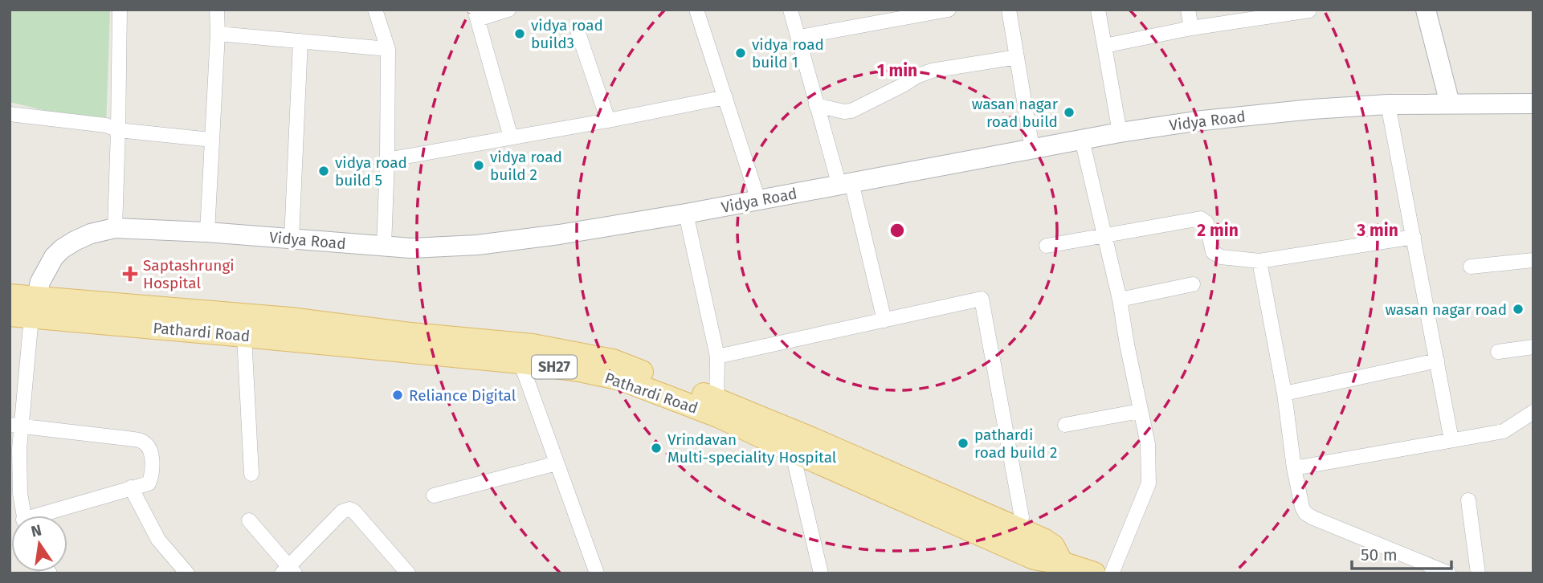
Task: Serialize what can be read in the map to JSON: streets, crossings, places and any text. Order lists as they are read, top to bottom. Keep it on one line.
{"streets":{"main road":["Pathardi Road","SH27"],"street":["Vidya Road"]},"crossings":[["Vidya Road","Pathardi Road"]],"places":{"other":["vidya road build3","vidya road build 1","wasan nagar road build","vidya road build 2","vidya road build 5","wasan nagar road","Reliance Digital","pathardi road build 2","Vrindavan Multi-speciality Hospital"],"health":["Saptashrungi Hospital"]},"scale_bar":"50 m","north":"top","rings":["1 min","2 min","3 min"]}
